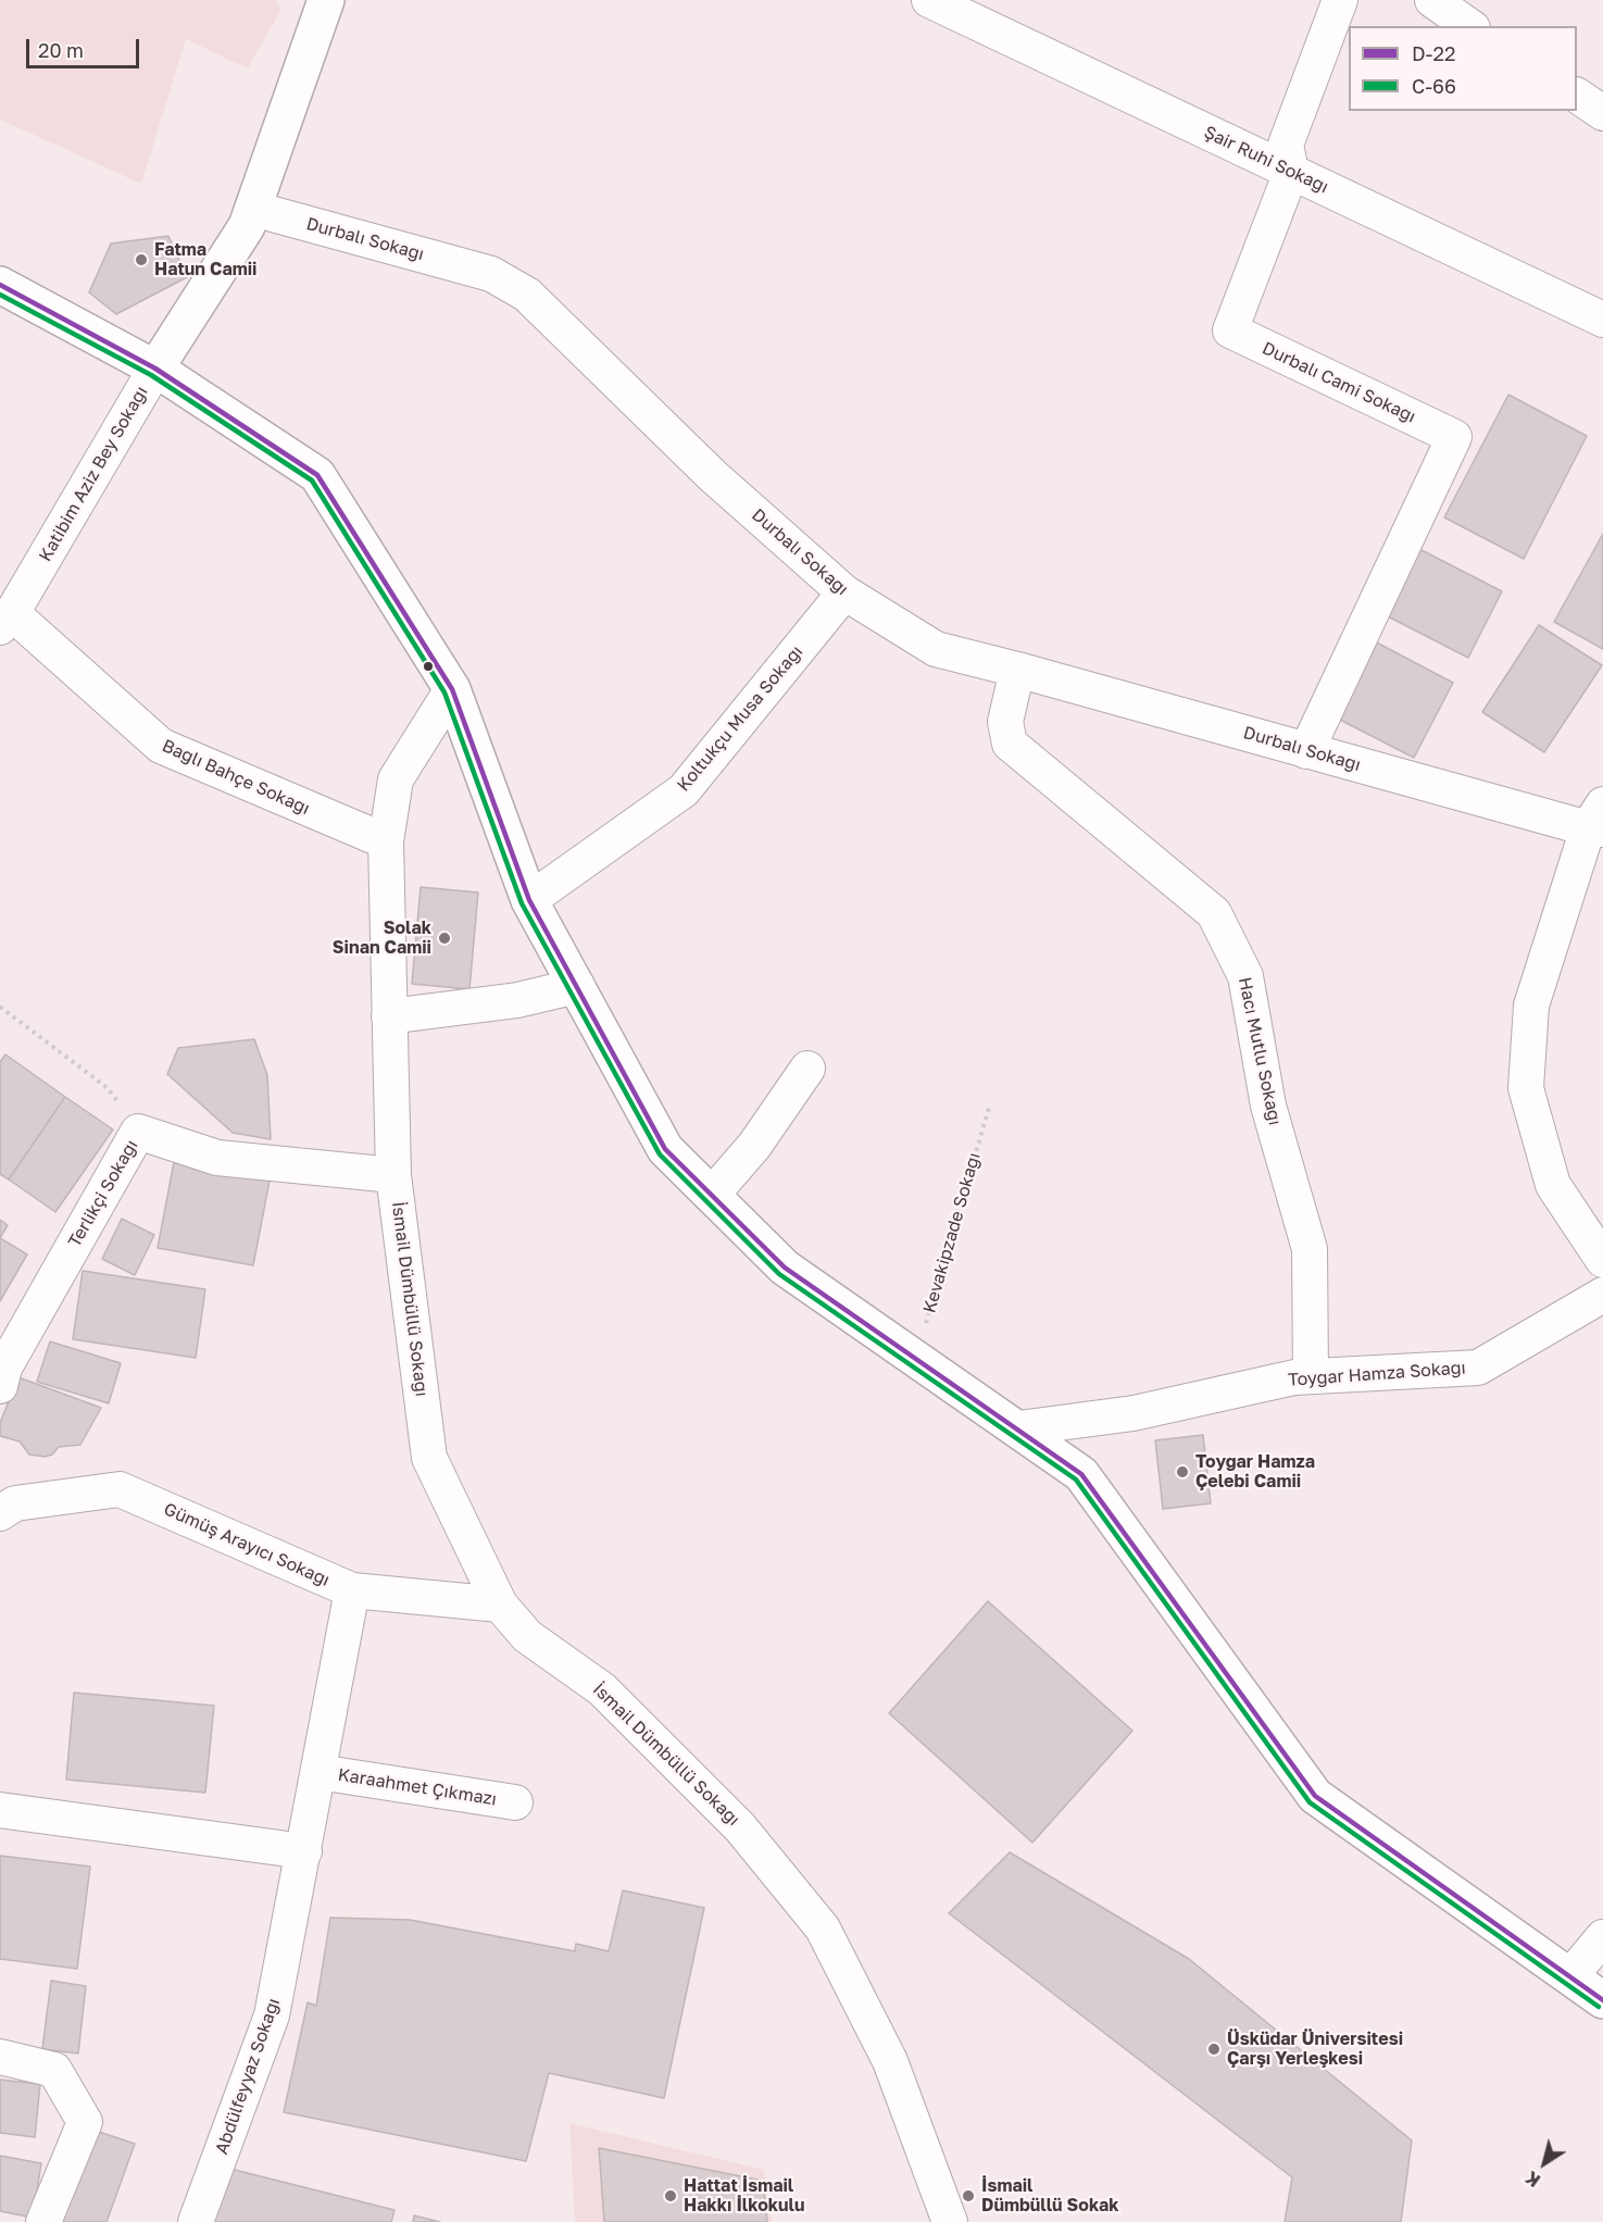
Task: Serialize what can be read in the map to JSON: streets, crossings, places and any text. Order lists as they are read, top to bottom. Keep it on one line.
{"streets":{"street":["Şair Ruhi Sokağı","Durbalı Sokağı","Durbalı Cami Sokağı","Katibim Aziz Bey Sokağı","Koltukçu Musa Sokağı","Bağlı Bahçe Sokağı","Hacı Mutlu Sokağı","Terlikçi Sokağı","İsmail Dümbüllü Sokağı","Toygar Hamza Sokağı","Gümüş Arayıcı Sokağı","Karaahmet Çıkmazı","Abdülfeyyaz Sokağı"],"path":["Kevakipzade Sokağı"]},"crossings":[["Şair Ruhi Sokağı","Durbalı Cami Sokağı"],["Durbalı Sokağı","Durbalı Cami Sokağı"],["Durbalı Sokağı","Katibim Aziz Bey Sokağı"],["Durbalı Sokağı","Koltukçu Musa Sokağı"],["Durbalı Sokağı","Hacı Mutlu Sokağı"],["Katibim Aziz Bey Sokağı","Bağlı Bahçe Sokağı"],["Bağlı Bahçe Sokağı","İsmail Dümbüllü Sokağı"],["Hacı Mutlu Sokağı","Toygar Hamza Sokağı"],["Terlikçi Sokağı","İsmail Dümbüllü Sokağı"],["İsmail Dümbüllü Sokağı","Gümüş Arayıcı Sokağı"],["Gümüş Arayıcı Sokağı","Abdülfeyyaz Sokağı"],["Karaahmet Çıkmazı","Abdülfeyyaz Sokağı"]],"places":["Fatma Hatun Camii","Solak Sinan Camii","Toygar Hamza Çelebi Camii","Üsküdar Üniversitesi Çarşı Yerleşkesi","Hattat İsmail Hakkı İlkokulu","İsmail Dümbüllü Sokak"],"lines":["transit line D-22","transit line C-66"],"legend":["D-22","C-66"],"scale_bar":"20 m","north":"bottom left"}
